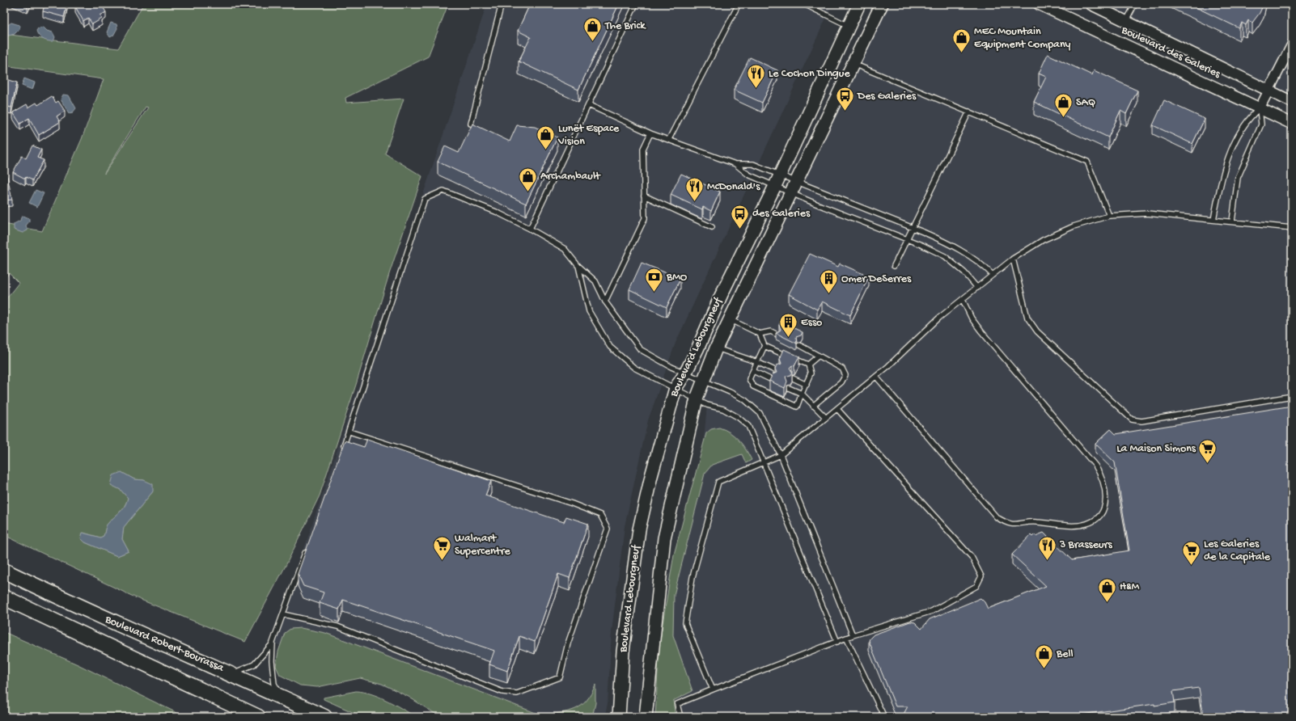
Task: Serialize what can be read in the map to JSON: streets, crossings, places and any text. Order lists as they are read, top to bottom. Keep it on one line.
{"streets":{"highway":["Boulevard Robert-Bourassa"],"main road":["Boulevard Lebourgneuf"],"street":["Boulevard des Galeries"]},"places":{"shop":["The Brick","MEC Mountain Equipment Company","SAQ","Lunët Espace Vision","Archambault","H&M","Bell"],"restaurant":["Le Cochon Dingue","McDonald's","3 Brasseurs"],"bus stop":["Des Galeries","des Galeries"],"bank":["BMO"],"building":["Omer DeSerres","Esso"],"supermarket":["La Maison Simons","Walmart Supercentre","Les Galeries de la Capitale"]}}
